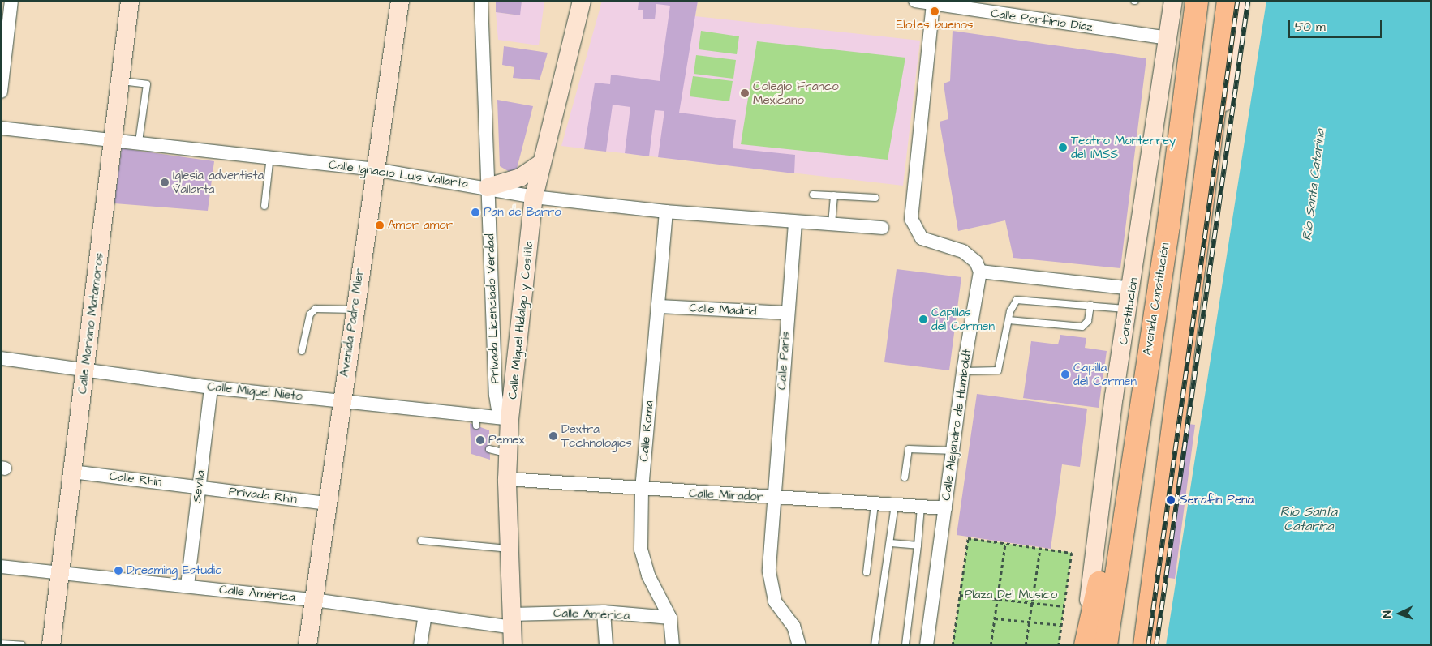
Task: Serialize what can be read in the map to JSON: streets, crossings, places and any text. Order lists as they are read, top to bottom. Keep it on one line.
{"streets":{"highway":["Avenida Constitución"],"street":["Calle Porfirio Díaz","Calle Ignacio Luis Vallarta","Privada Licenciado Verdad","Calle Madrid","Constitución","Calle Miguel Hidalgo y Costilla","Avenida Padre Mier","Calle Mariano Matamoros","Calle París","Calle Miguel Nieto","Calle Alejandro de Humboldt","Calle Roma","Calle Rhin","Sevilla","Privada Rhin","Calle Mirador","Calle América"]},"crossings":[["Calle Porfirio Díaz","Constitución"],["Calle Ignacio Luis Vallarta","Privada Licenciado Verdad"],["Calle Ignacio Luis Vallarta","Calle Miguel Hidalgo y Costilla"],["Calle Ignacio Luis Vallarta","Avenida Padre Mier"],["Calle Ignacio Luis Vallarta","Calle Mariano Matamoros"],["Calle Ignacio Luis Vallarta","Calle París"],["Calle Ignacio Luis Vallarta","Calle Roma"],["Privada Licenciado Verdad","Calle Miguel Hidalgo y Costilla"],["Privada Licenciado Verdad","Calle Miguel Nieto"],["Calle Madrid","Calle París"],["Calle Madrid","Calle Roma"],["Calle Miguel Hidalgo y Costilla","Calle Miguel Nieto"],["Calle Miguel Hidalgo y Costilla","Calle Mirador"],["Calle Miguel Hidalgo y Costilla","Calle América"],["Avenida Padre Mier","Calle Miguel Nieto"],["Avenida Padre Mier","Privada Rhin"],["Avenida Padre Mier","Calle América"],["Calle Mariano Matamoros","Calle Miguel Nieto"],["Calle Mariano Matamoros","Calle Rhin"],["Calle Mariano Matamoros","Calle América"],["Calle París","Calle Mirador"],["Calle Miguel Nieto","Sevilla"],["Calle Alejandro de Humboldt","Calle Mirador"],["Calle Roma","Calle Mirador"],["Calle Roma","Calle América"],["Calle Rhin","Sevilla"],["Calle Rhin","Privada Rhin"],["Sevilla","Privada Rhin"],["Sevilla","Calle América"]],"water":["Río Santa Catarina"],"parks":["Plaza Del Musico"],"places":["Elotes buenos","Colegio Franco Mexicano","Teatro Monterrey del IMSS","Iglesia adventista Vallarta","Pan de Barro","Amor amor","Capillas del Carmen","Capilla del Carmen","Dextra Technologies","Pemex","Serafin Pena","Dreaming Estudio"],"scale_bar":"50 m","north":"left"}
